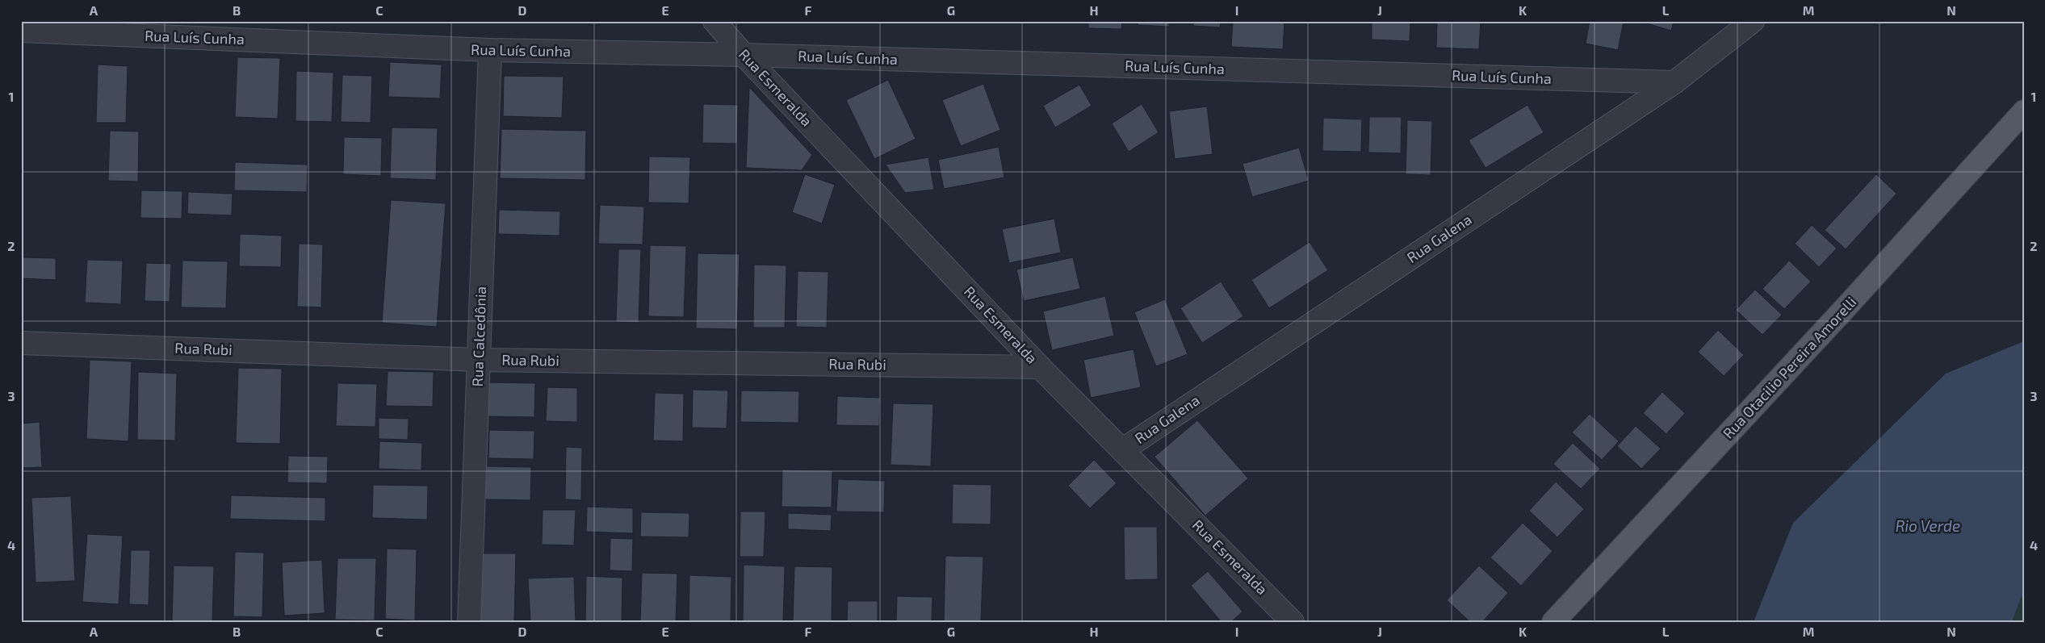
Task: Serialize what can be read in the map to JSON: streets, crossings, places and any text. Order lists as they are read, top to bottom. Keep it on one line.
{"streets":{"main road":["Rua Otacilio Pereira Amorelli"],"street":["Rua Luís Cunha","Rua Esmeralda","Rua Galena","Rua Calcedônia","Rua Rubi"]},"crossings":[["Rua Luís Cunha","Rua Esmeralda"],["Rua Luís Cunha","Rua Galena"],["Rua Luís Cunha","Rua Calcedônia"],["Rua Esmeralda","Rua Galena"],["Rua Esmeralda","Rua Rubi"],["Rua Calcedônia","Rua Rubi"]],"water":["Rio Verde"],"grid":{"columns":["A","B","C","D","E","F","G","H","I","J","K","L","M","N"],"rows":["1","2","3","4"]}}
